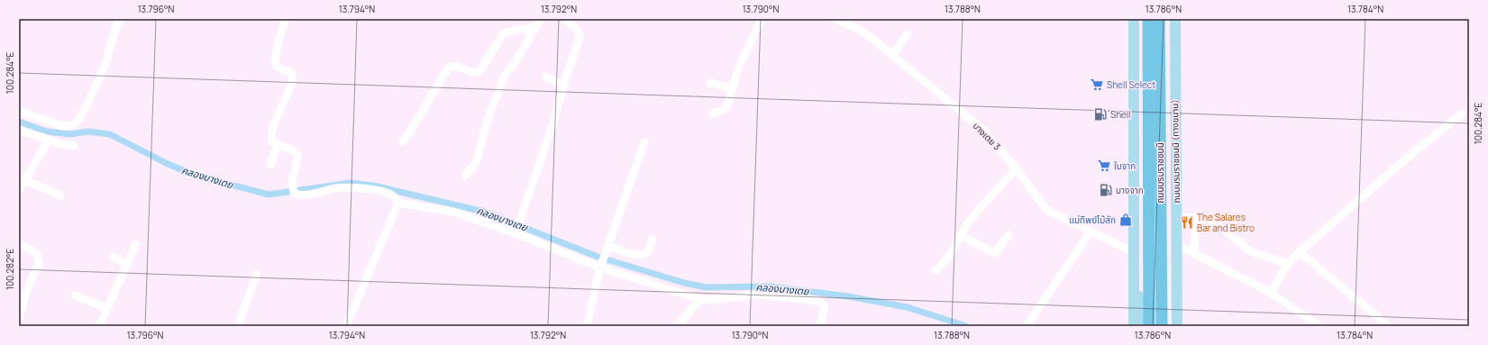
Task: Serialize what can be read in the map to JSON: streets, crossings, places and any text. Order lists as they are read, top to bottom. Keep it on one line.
{"streets":{"highway":["ถนนบรมราชชนนี"],"main road":["ถนนบรมราชชนนี (ทางขนาน)"],"street":["บางเตย 3"]},"water":["คลองบางเตย"],"places":{"supermarket":["Shell Select","ใบจาก"],"fuel station":["Shell","บางจาก"],"shop":["แม่ทิพย์ไม้สัก"],"restaurant":["The Salares Bar and Bistro"]},"coordinates":["13.796°N","13.794°N","13.792°N","13.790°N","13.788°N","13.786°N","13.784°N","100.284°E","100.282°E"]}
